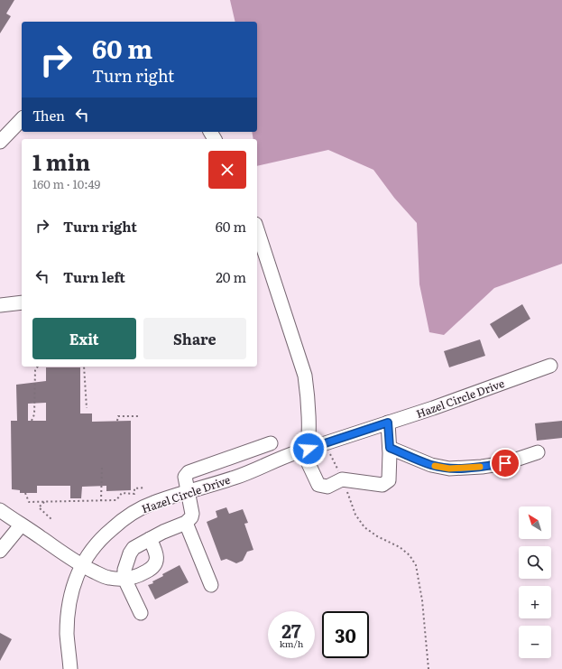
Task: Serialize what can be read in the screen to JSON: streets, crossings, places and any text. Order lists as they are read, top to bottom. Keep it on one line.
{"streets":{"street":["Hazel Circle Drive"]},"north":"top left","page":{"turn":["60 m","Turn right"],"then":"Then","heading":["1 min","160 m · 10:49"],"list":[{"name":"Turn right","value":"60 m"},{"name":"Turn left","value":"20 m"}],"buttons":["Exit","Share"],"map_buttons":["+","−"],"speed":"27 km/h","limit":"30"}}
